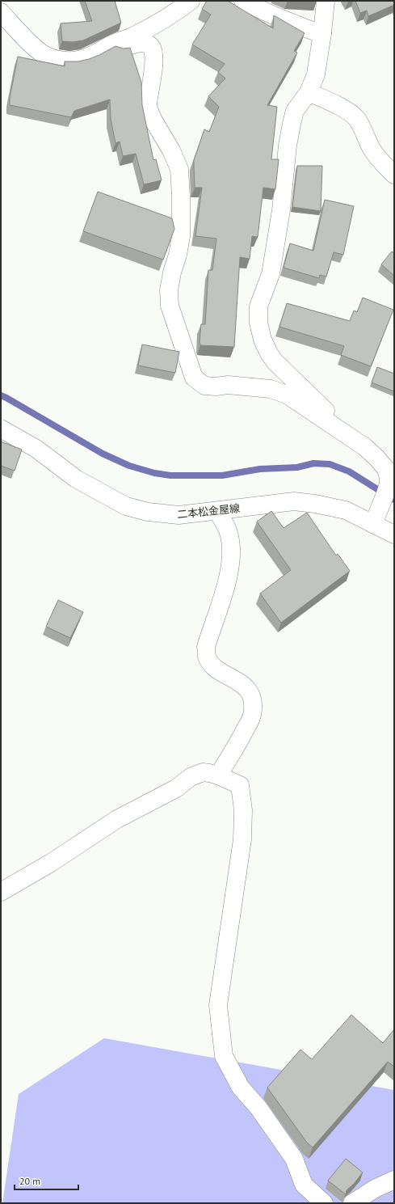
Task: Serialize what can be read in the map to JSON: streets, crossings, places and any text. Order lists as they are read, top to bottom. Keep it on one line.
{"streets":{"street":["二本松金屋線"]},"scale_bar":"20 m"}
